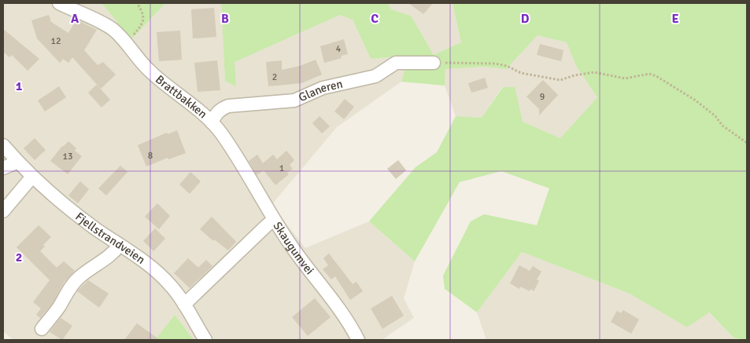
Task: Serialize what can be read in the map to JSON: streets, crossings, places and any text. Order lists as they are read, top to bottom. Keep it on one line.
{"streets":{"street":["Glaneren","Brattbakken","Fjellstrandveien","Skaugumvei"]},"crossings":[["Glaneren","Brattbakken"],["Brattbakken","Skaugumvei"],["Fjellstrandveien","Skaugumvei"]],"house_numbers":["12","4","2","9","8","13","1"],"grid":{"columns":["A","B","C","D","E"],"rows":["1","2"]}}
